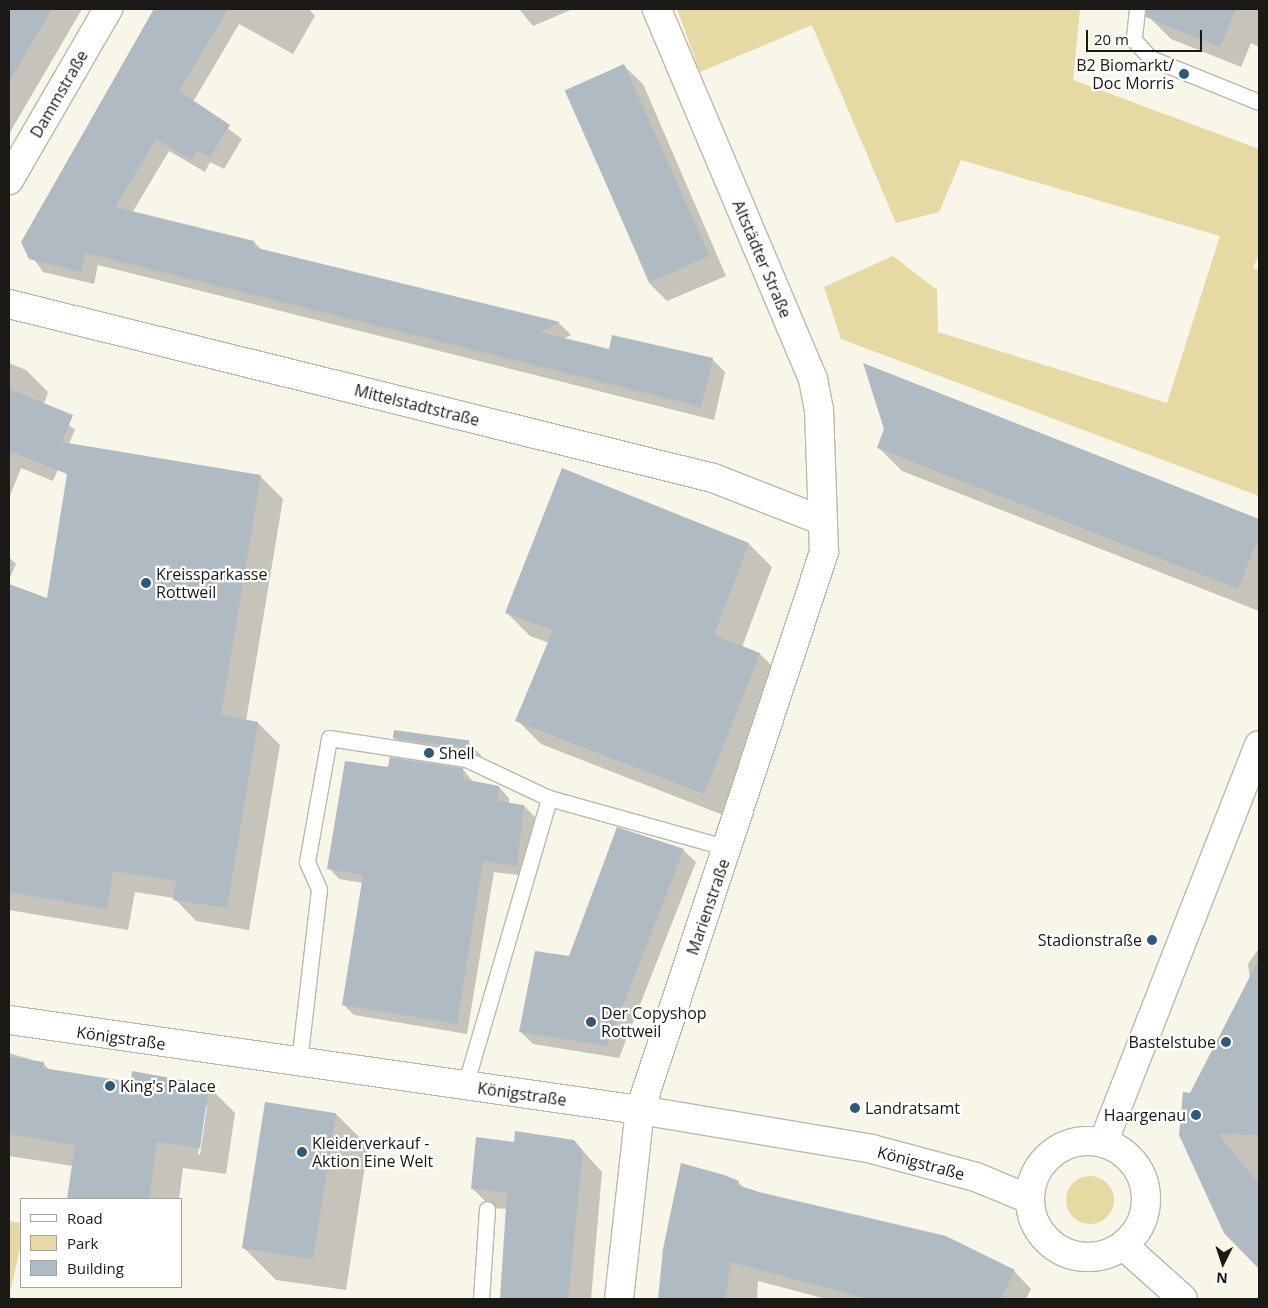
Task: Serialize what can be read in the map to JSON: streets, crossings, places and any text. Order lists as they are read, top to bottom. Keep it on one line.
{"streets":{"street":["Dammstraße","Altstädter Straße","Mittelstadtstraße","Marienstraße","Königstraße"]},"crossings":[["Altstädter Straße","Mittelstadtstraße"],["Altstädter Straße","Marienstraße"],["Mittelstadtstraße","Marienstraße"],["Marienstraße","Königstraße"]],"places":["B2 Biomarkt/ Doc Morris","Kreissparkasse Rottweil","Shell","Stadionstraße","Der Copyshop Rottweil","Bastelstube","King's Palace","Landratsamt","Haargenau","Kleiderverkauf - Aktion Eine Welt"],"legend":["Road","Park","Building"],"scale_bar":"20 m","north":"bottom"}
